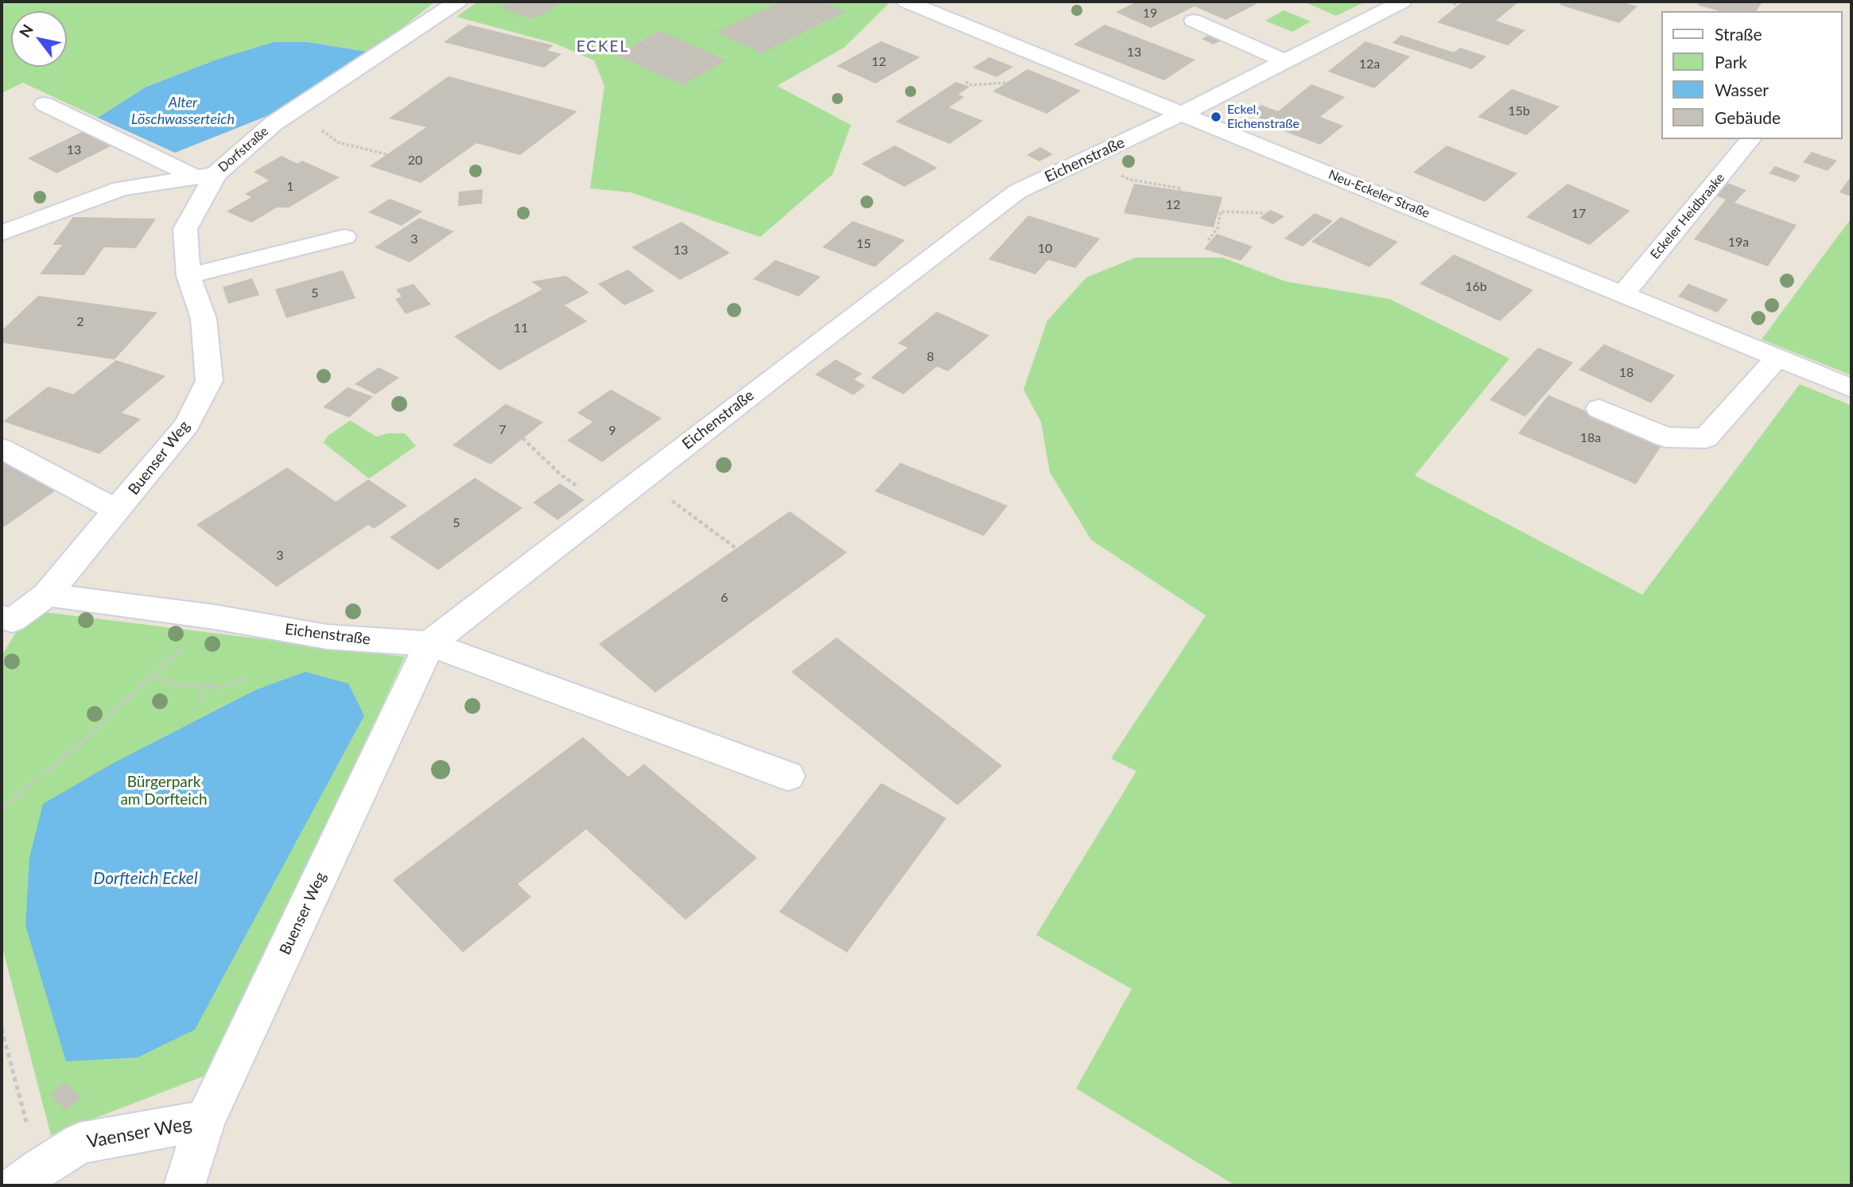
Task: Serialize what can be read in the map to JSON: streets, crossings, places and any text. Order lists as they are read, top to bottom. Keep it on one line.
{"streets":{"street":["Dorfstraße","Eichenstraße","Neu-Eckeler Straße","Eckeler Heidbraake","Buenser Weg","Vaenser Weg"]},"crossings":[["Dorfstraße","Buenser Weg"],["Eichenstraße","Neu-Eckeler Straße"],["Eichenstraße","Buenser Weg"],["Neu-Eckeler Straße","Eckeler Heidbraake"],["Buenser Weg","Vaenser Weg"]],"districts":["ECKEL"],"water":["Alter Löschwasserteich","Dorfteich Eckel"],"parks":["Bürgerpark am Dorfteich"],"places":["Eckel, Eichenstraße"],"house_numbers":["19","13","12","12a","15b","13","20","1","12","17","3","19a","15","10","13","16b","5","2","11","8","18","7","9","18a","5","3","6"],"legend":["Straße","Park","Wasser","Gebäude"],"north":"top left"}
